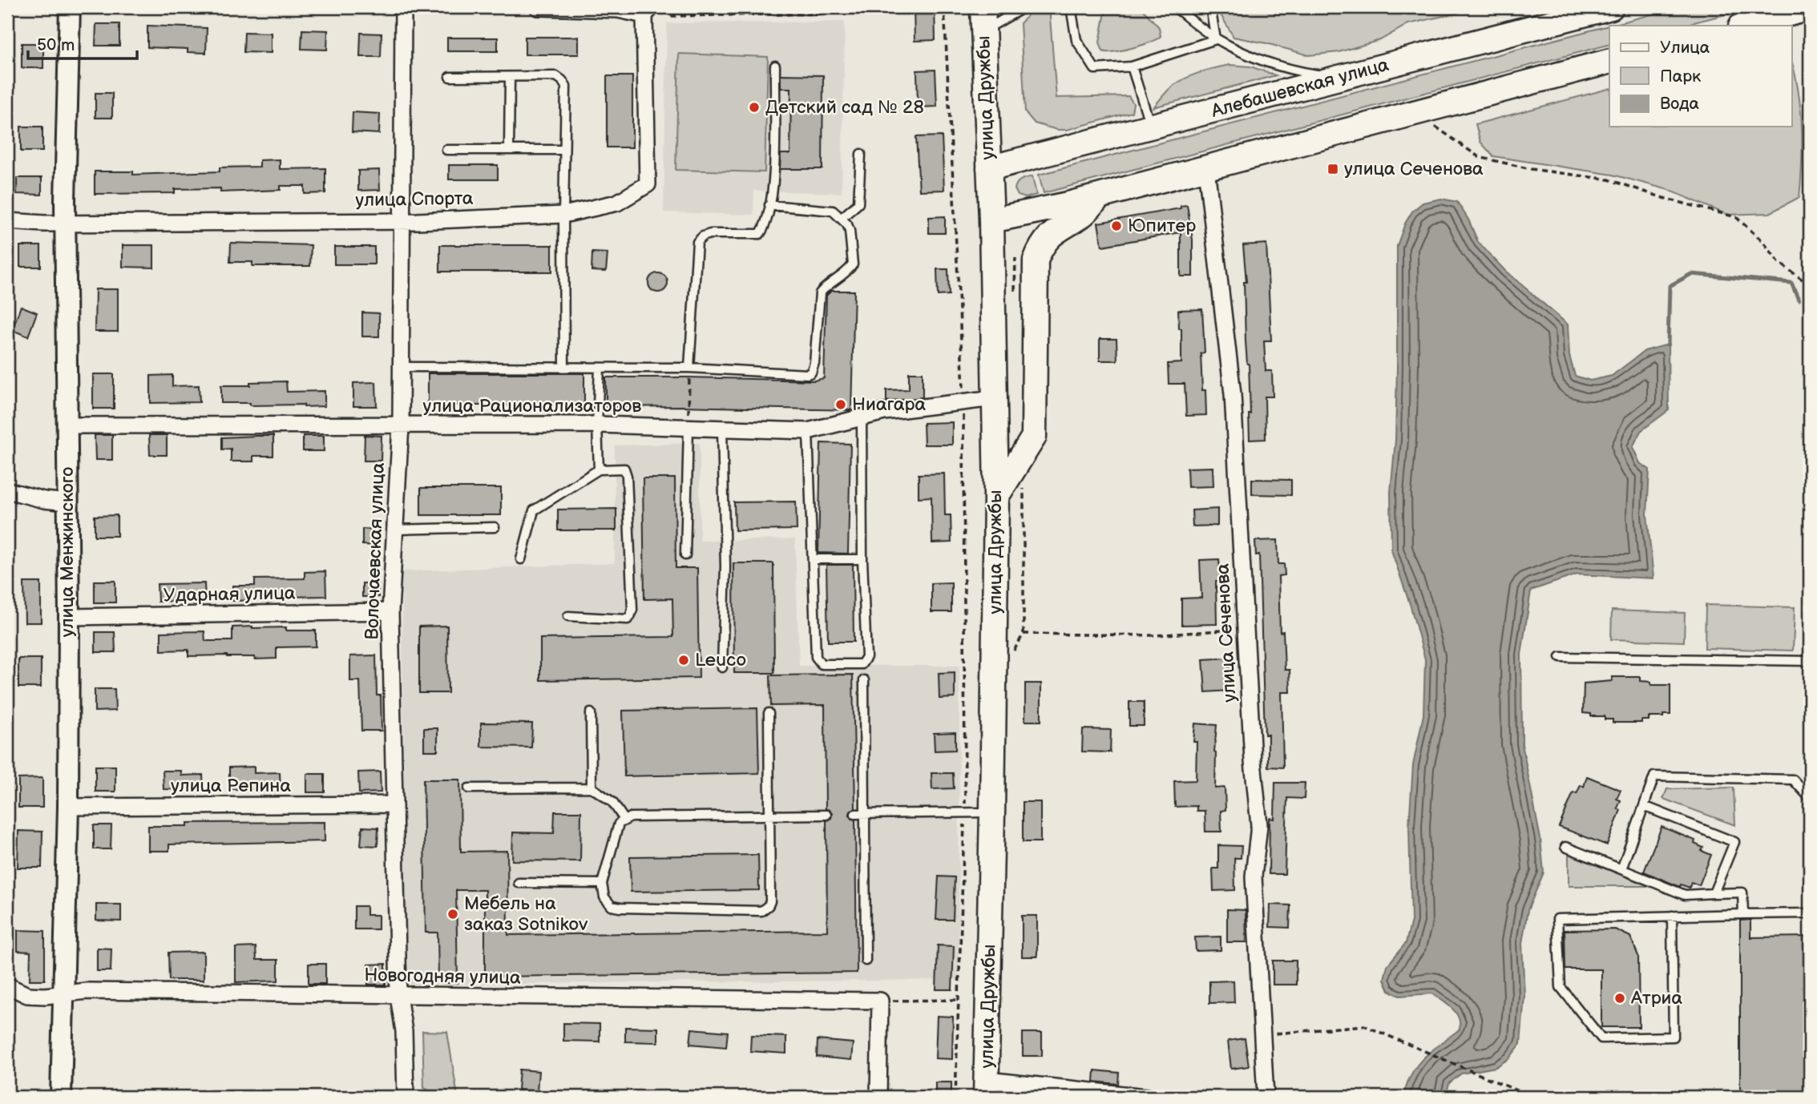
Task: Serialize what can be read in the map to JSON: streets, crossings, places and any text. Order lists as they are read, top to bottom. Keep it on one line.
{"streets":{"main road":["Алебашевская улица","улица Дружбы"],"street":["улица Спорта","улица Рационализаторов","Волочаевская улица","улица Менжинского","Ударная улица","улица Сеченова","улица Репина","Новогодняя улица"]},"crossings":[["Алебашевская улица","улица Дружбы"],["улица Дружбы","улица Рационализаторов"],["улица Спорта","Волочаевская улица"],["улица Спорта","улица Менжинского"],["улица Рационализаторов","Волочаевская улица"],["улица Рационализаторов","улица Менжинского"],["Волочаевская улица","Ударная улица"],["Волочаевская улица","улица Репина"],["Волочаевская улица","Новогодняя улица"],["улица Менжинского","Ударная улица"],["улица Менжинского","улица Репина"],["улица Менжинского","Новогодняя улица"]],"places":{"other":["Детский сад № 28","Юпитер","Ниагара","Leuco","Мебель на заказ Sotnikov","Атриа"],"transit":["улица Сеченова"]},"legend":["Улица","Парк","Вода"],"scale_bar":"50 m"}
